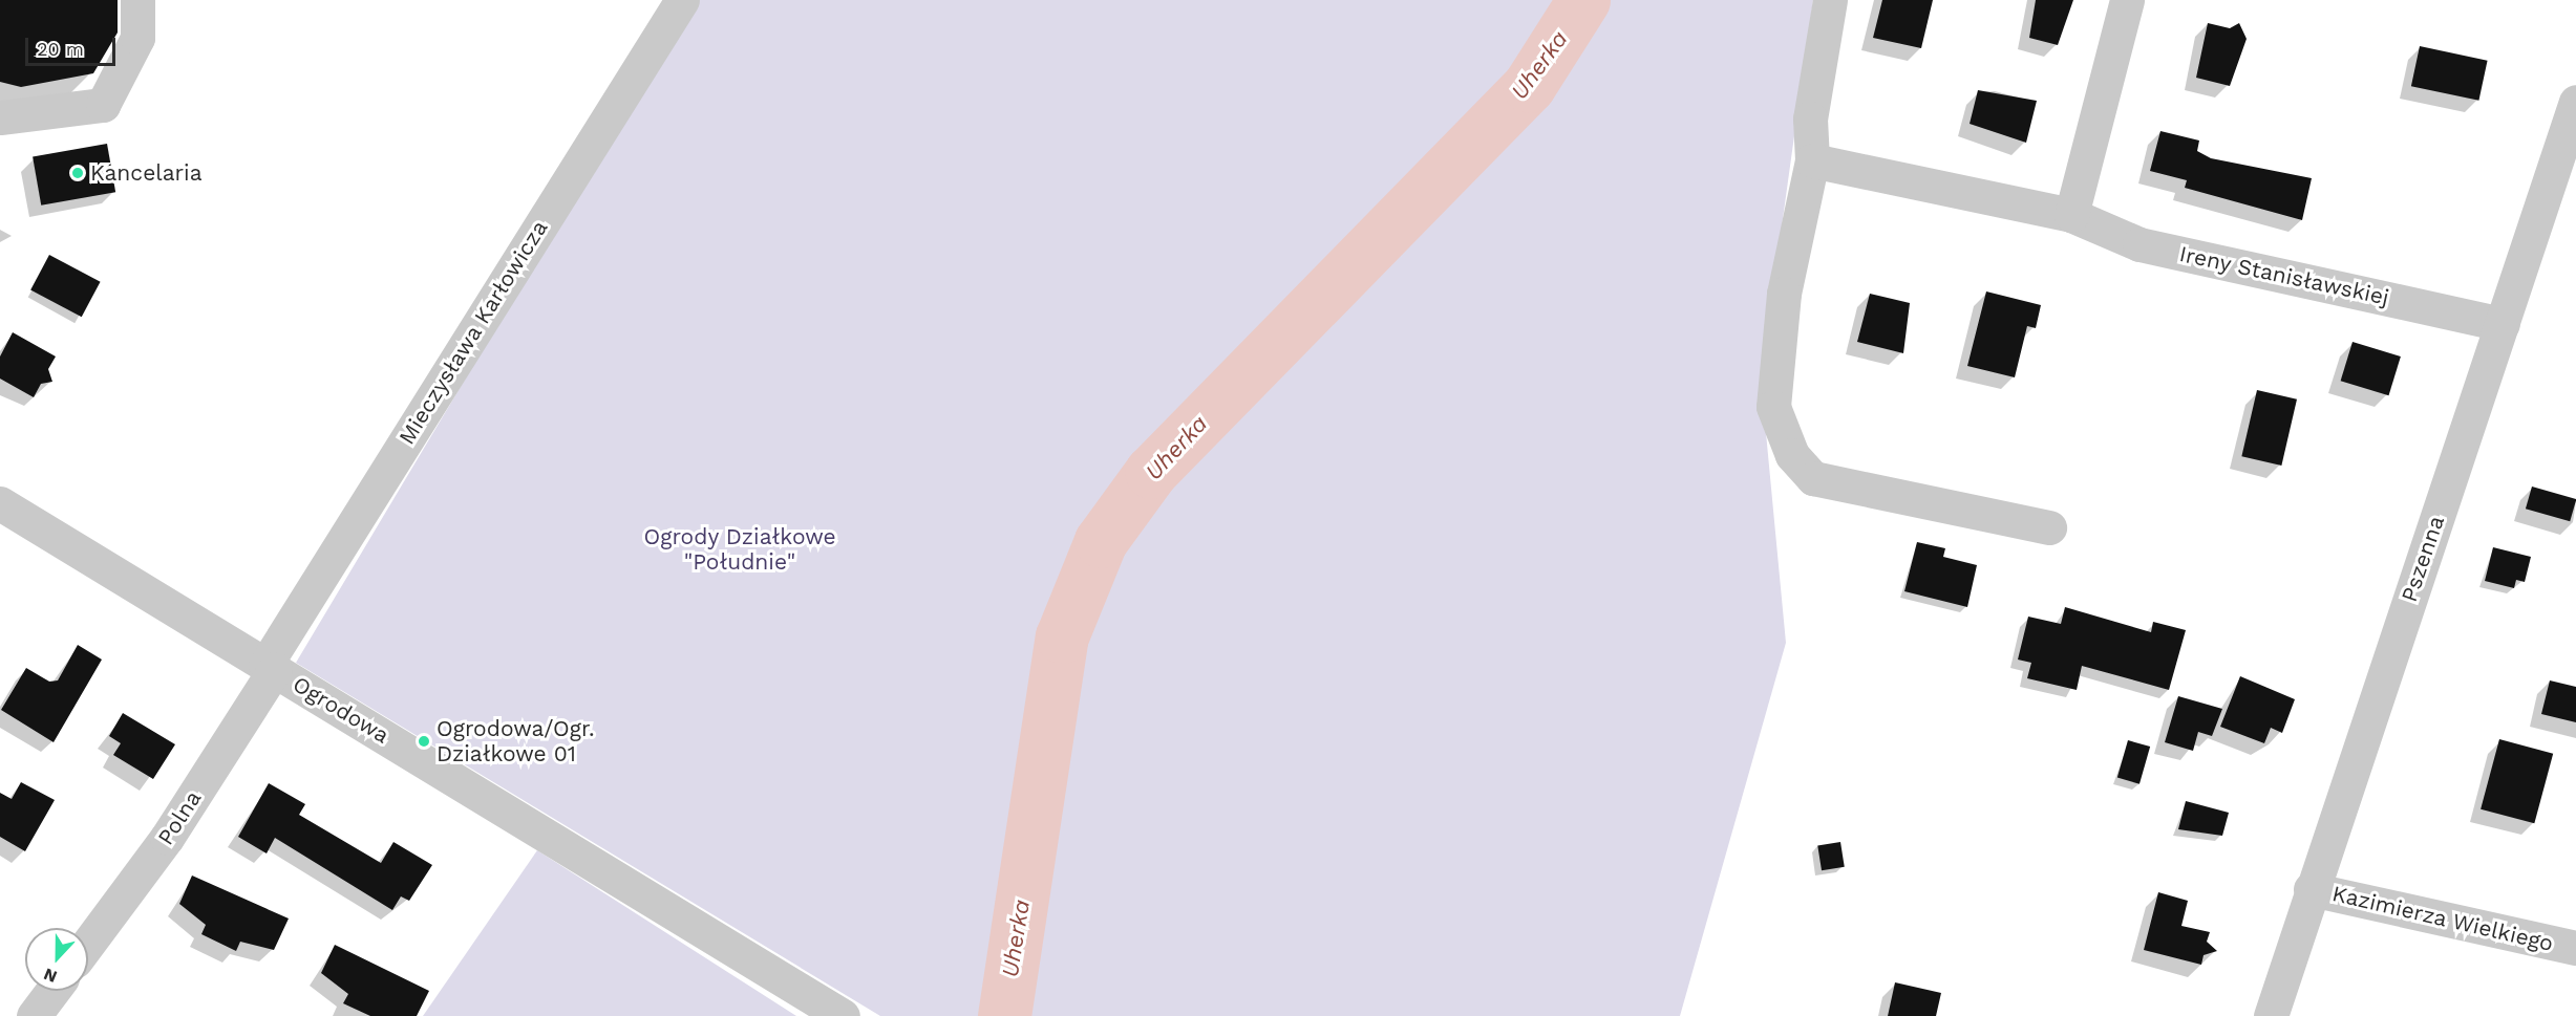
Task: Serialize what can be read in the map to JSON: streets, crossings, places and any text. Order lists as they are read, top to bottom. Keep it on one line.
{"streets":{"street":["Ireny Stanisławskiej","Mieczysława Karłowicza","Pszenna","Ogrodowa","Polna","Kazimierza Wielkiego"]},"crossings":[["Ireny Stanisławskiej","Pszenna"],["Mieczysława Karłowicza","Ogrodowa"],["Mieczysława Karłowicza","Polna"],["Pszenna","Kazimierza Wielkiego"],["Ogrodowa","Polna"]],"water":["Uherka"],"parks":["Ogrody Działkowe \"Południe\""],"places":["Kancelaria","Ogrodowa/Ogr. Działkowe 01"],"scale_bar":"20 m","north":"bottom"}
